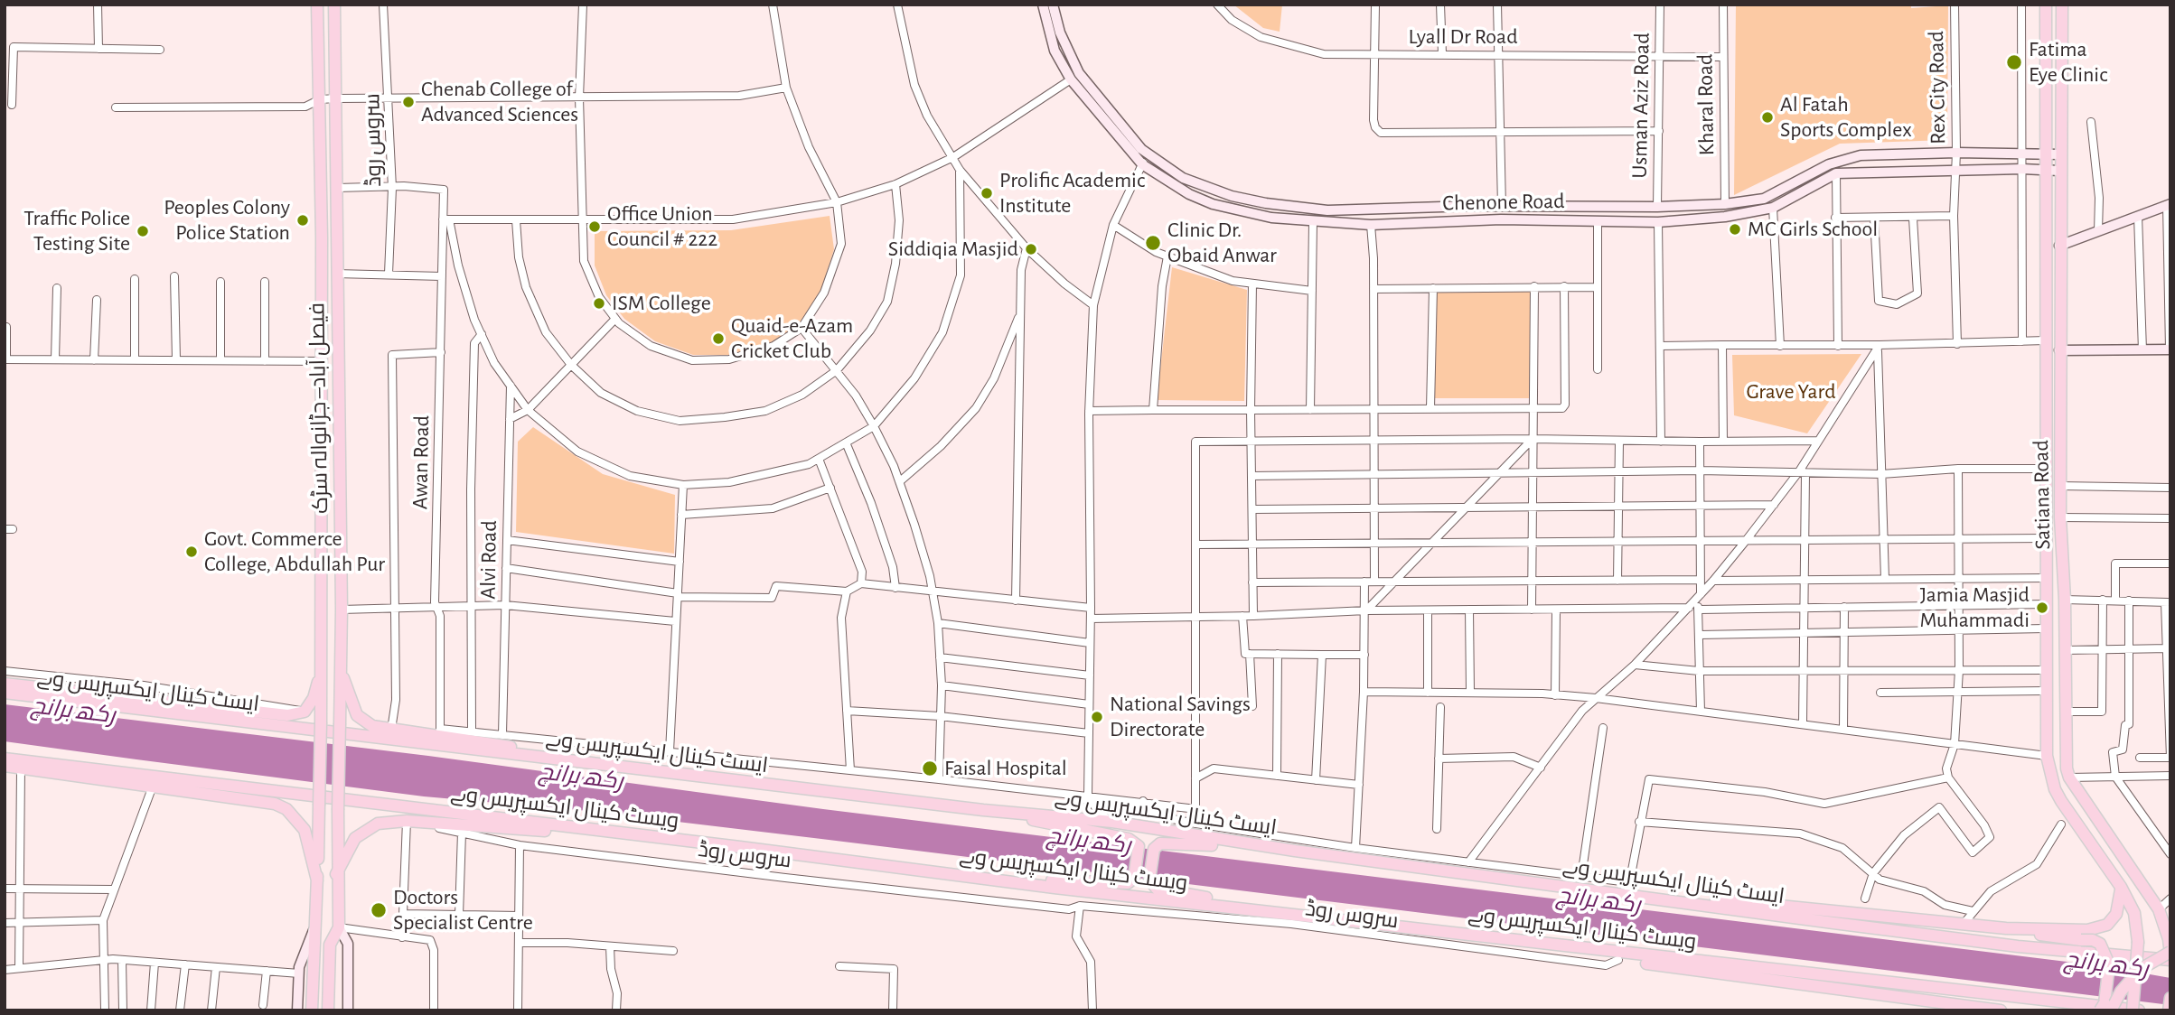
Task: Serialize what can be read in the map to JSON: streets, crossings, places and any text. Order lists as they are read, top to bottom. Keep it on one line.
{"streets":{"main road":["فیصل آباد– جڑانوالہ سڑک","Satiana Road","ایسٹ کینال ایکسپریس وے","ویسٹ کینال ایکسپریس وے"],"street":["Lyall Dr Road","Rex City Road","Kharal Road","Usman Aziz Road","سروس روڈ","Chenone Road","Awan Road","Alvi Road"]},"crossings":[["Lyall Dr Road","Kharal Road"],["Lyall Dr Road","Usman Aziz Road"],["Rex City Road","Chenone Road"],["Kharal Road","Chenone Road"],["Usman Aziz Road","Chenone Road"],["سروس روڈ","Awan Road"],["Chenone Road","Satiana Road"]],"water":["رکھ برانچ"],"parks":["Grave Yard"],"places":["Fatima Eye Clinic","Chenab College of Advanced Sciences","Al Fatah Sports Complex","Prolific Academic Institute","Peoples Colony Police Station","Office Union Council # 222","MC Girls School","Traffic Police Testing Site","Clinic Dr. Obaid Anwar","Siddiqia Masjid","ISM College","Quaid-e-Azam Cricket Club","Govt. Commerce College, Abdullah Pur","Jamia Masjid Muhammadi","National Savings Directorate","Faisal Hospital","Doctors Specialist Centre"]}
